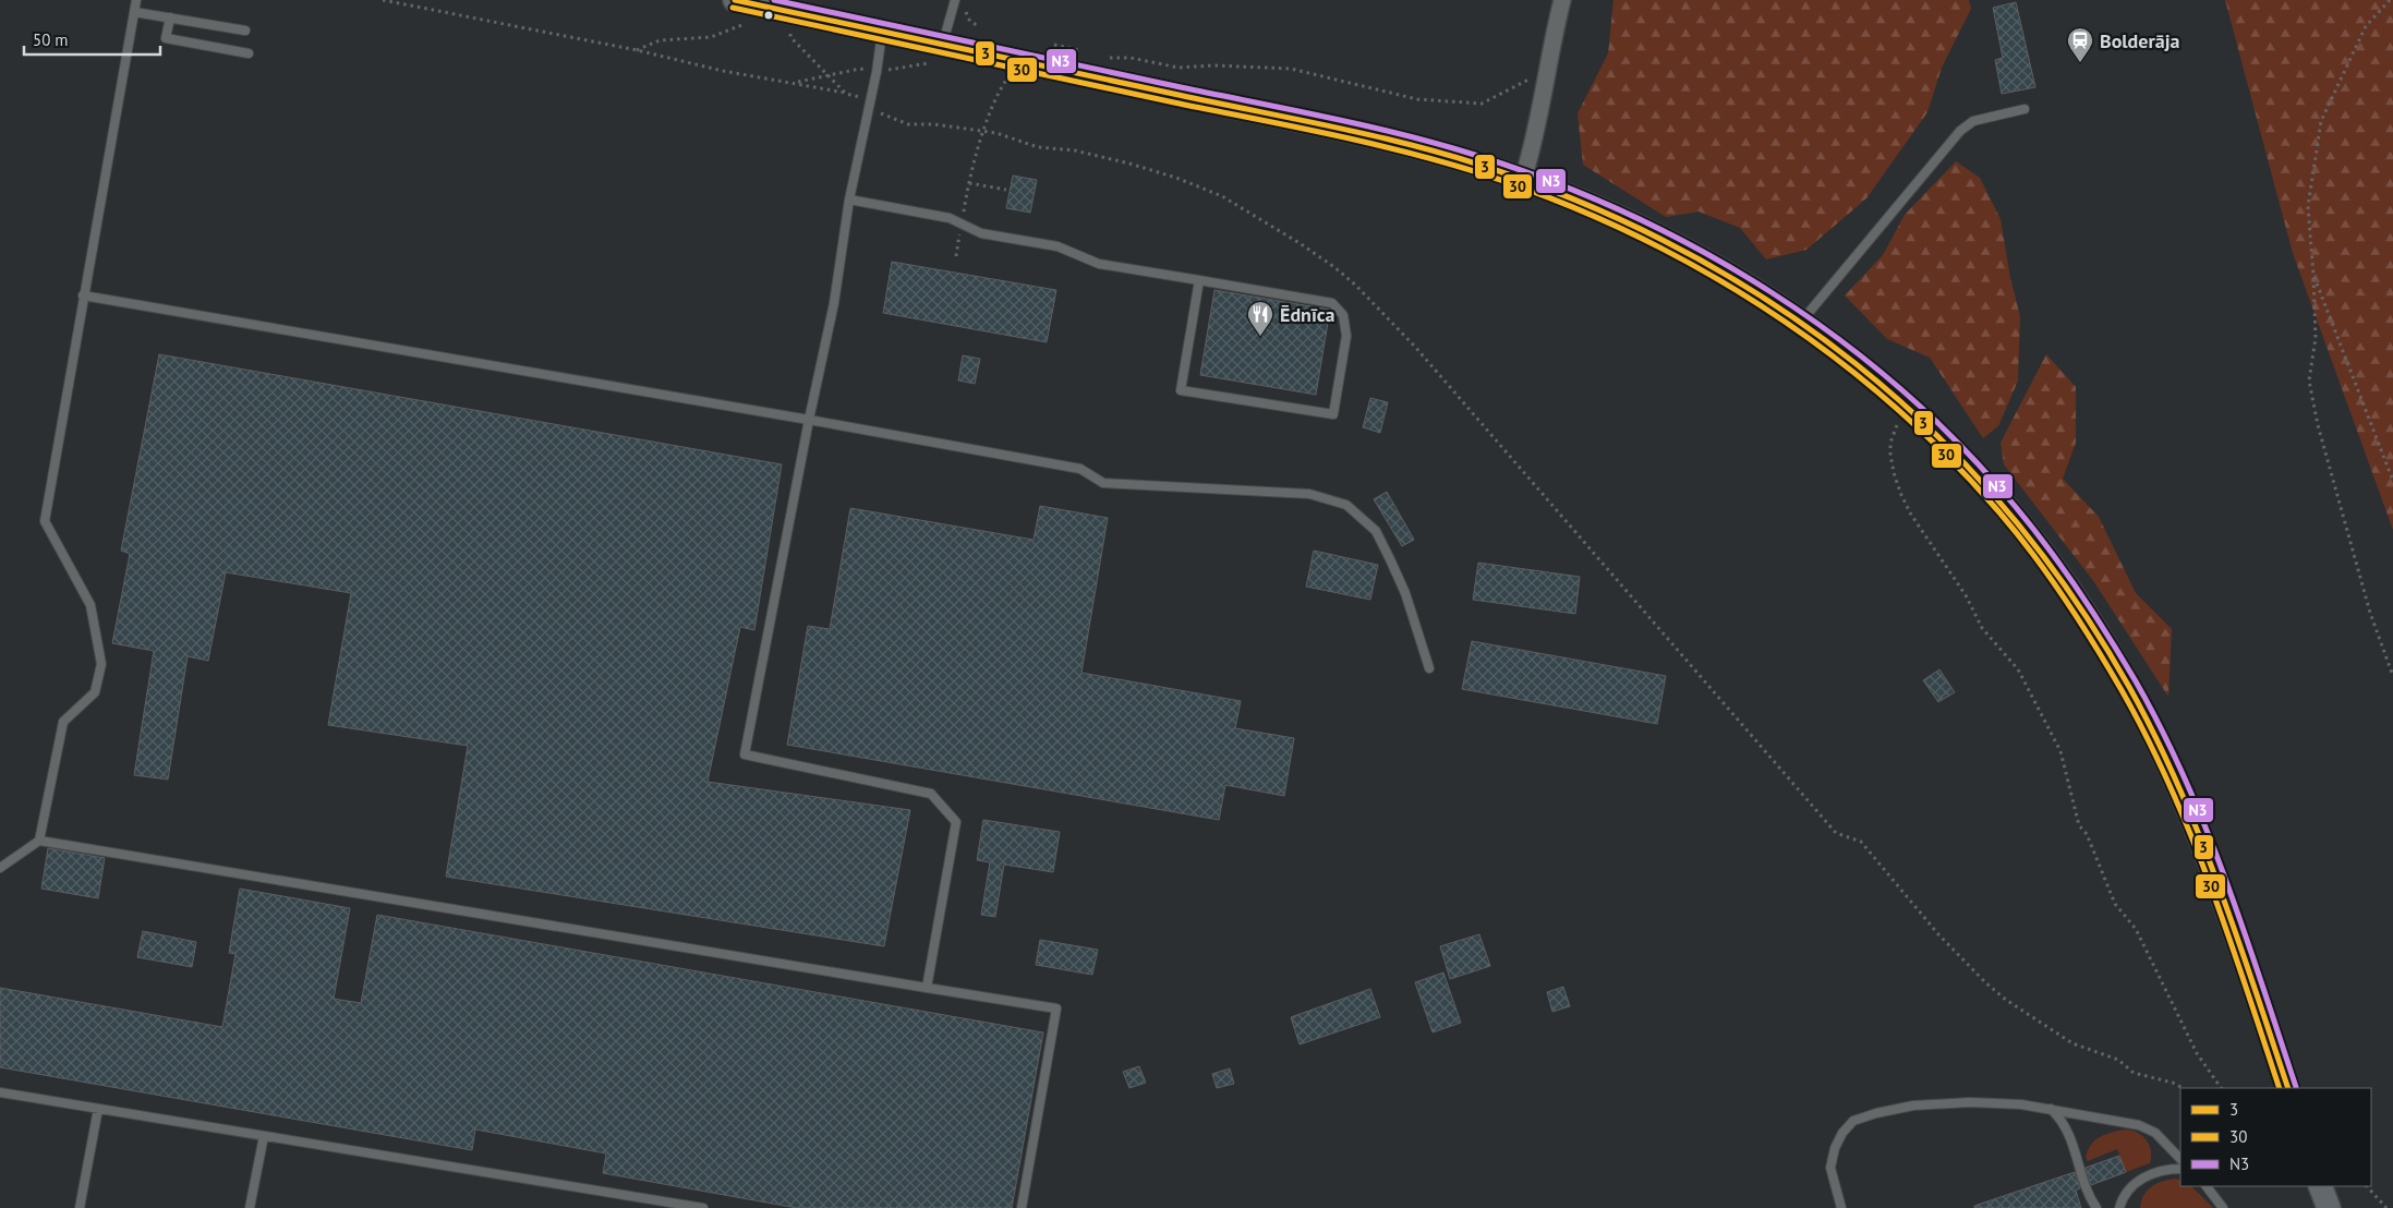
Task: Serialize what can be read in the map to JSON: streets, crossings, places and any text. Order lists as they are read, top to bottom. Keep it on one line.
{"places":{"station":["Bolderāja"],"restaurant":["Ēdnīca"]},"lines":["transit line 3","transit line N3","transit line 30"],"legend":["3","30","N3"],"scale_bar":"50 m"}
